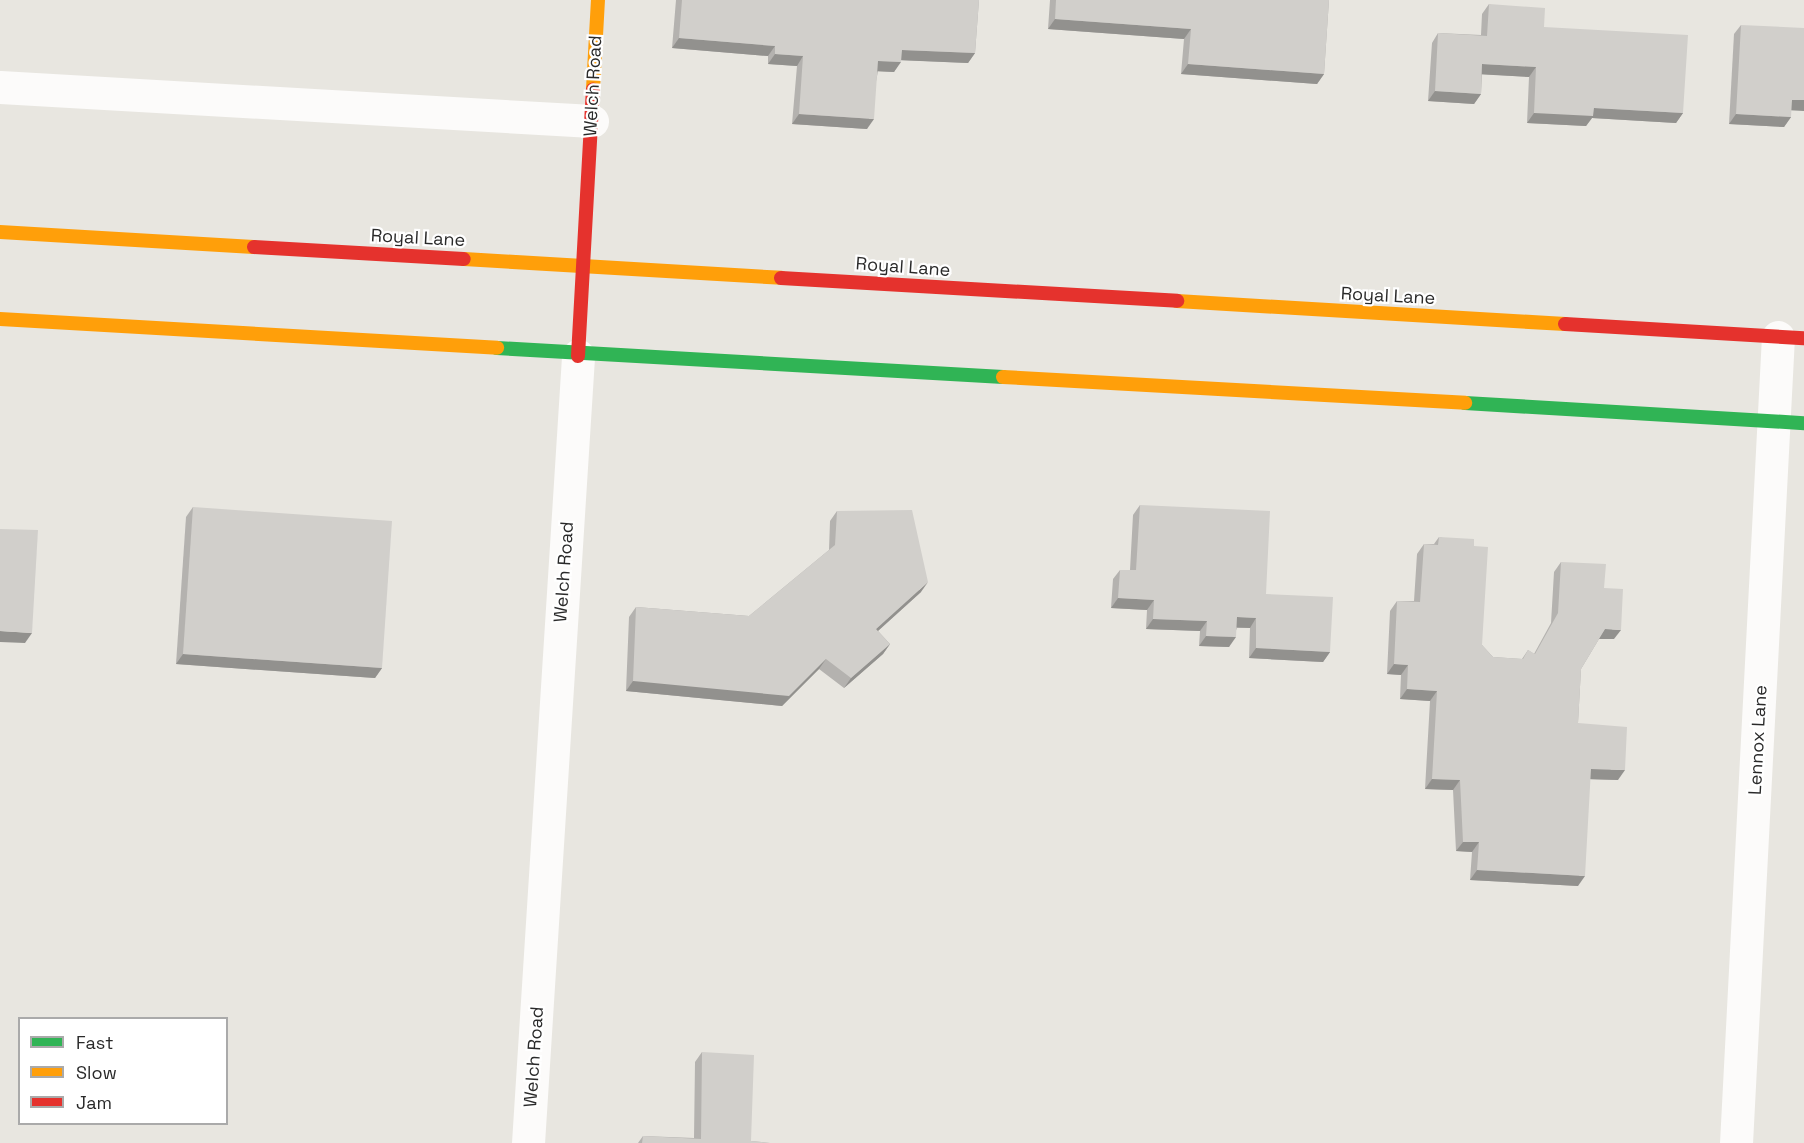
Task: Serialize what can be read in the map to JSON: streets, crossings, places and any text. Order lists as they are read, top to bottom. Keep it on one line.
{"streets":{"main road":["Welch Road","Royal Lane"],"street":["Lennox Lane"]},"crossings":[["Welch Road","Royal Lane"],["Royal Lane","Lennox Lane"]],"legend":["Fast","Slow","Jam"]}
